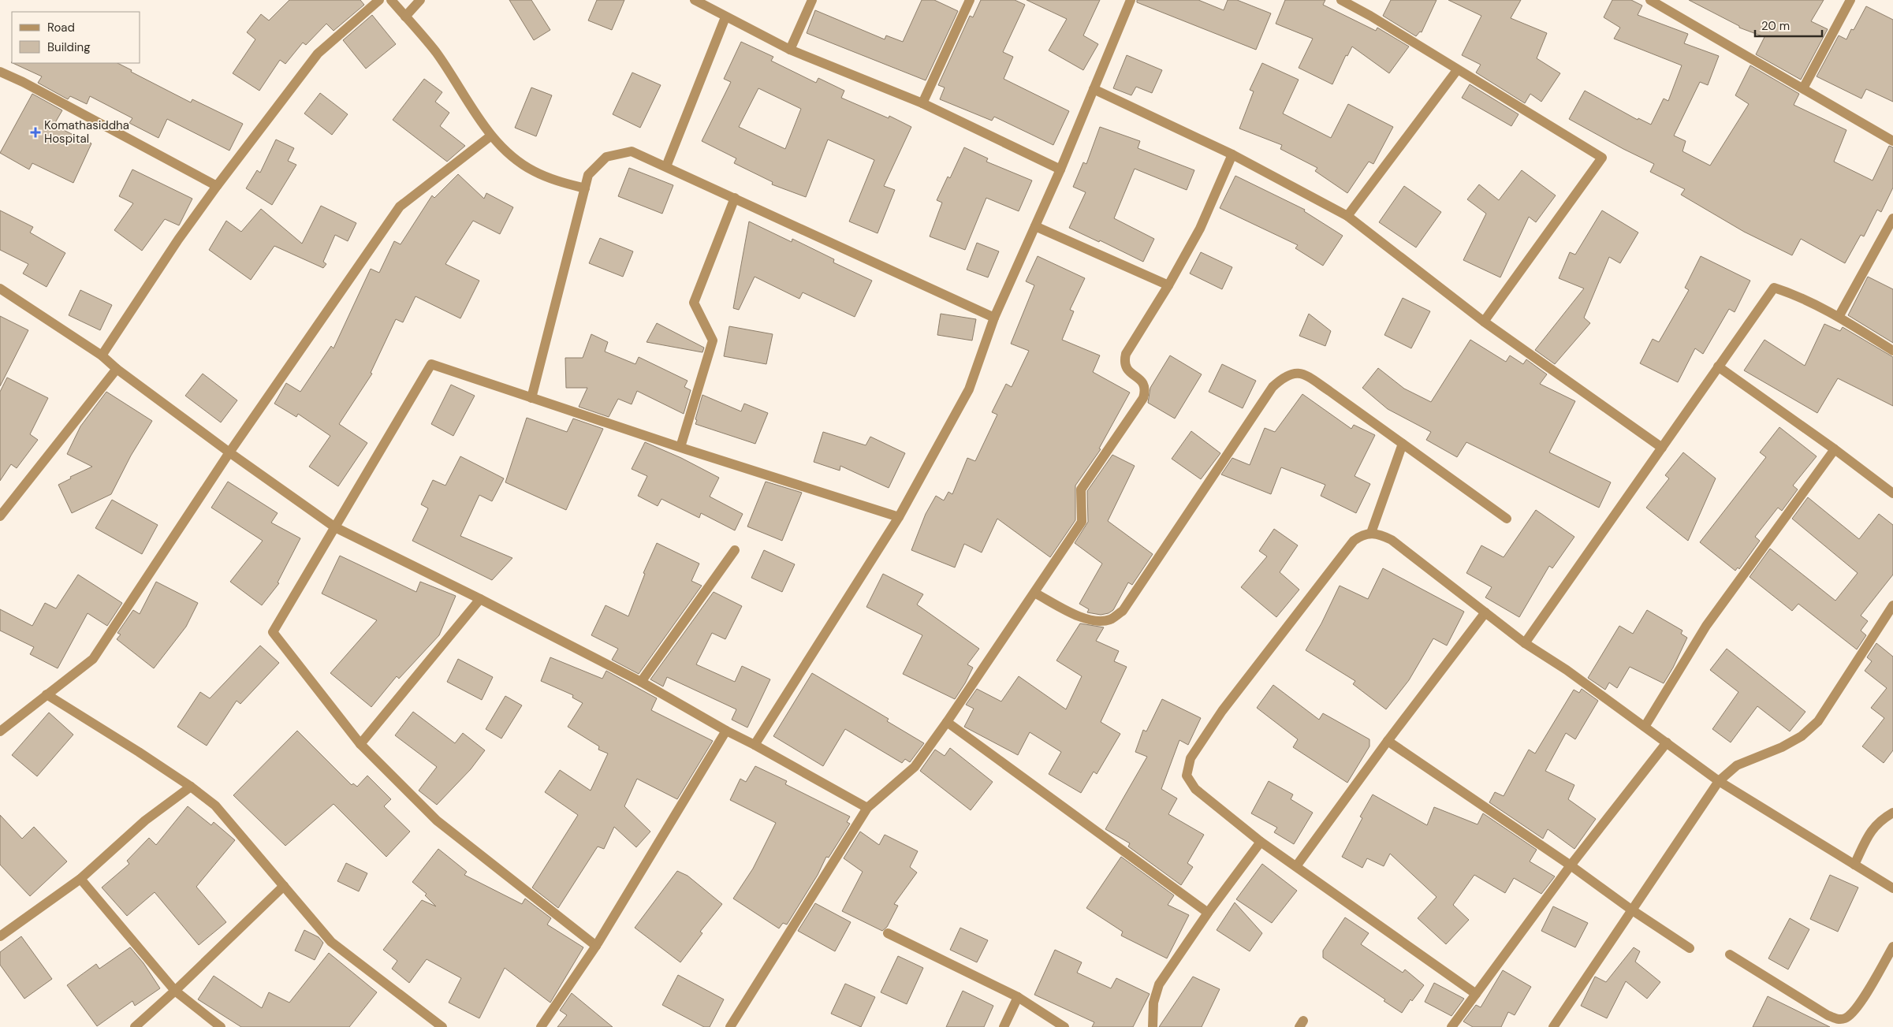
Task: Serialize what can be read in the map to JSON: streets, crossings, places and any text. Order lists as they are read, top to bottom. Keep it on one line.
{"places":{"health":["Komathasiddha Hospital"]},"legend":["Road","Building"],"scale_bar":"20 m"}
